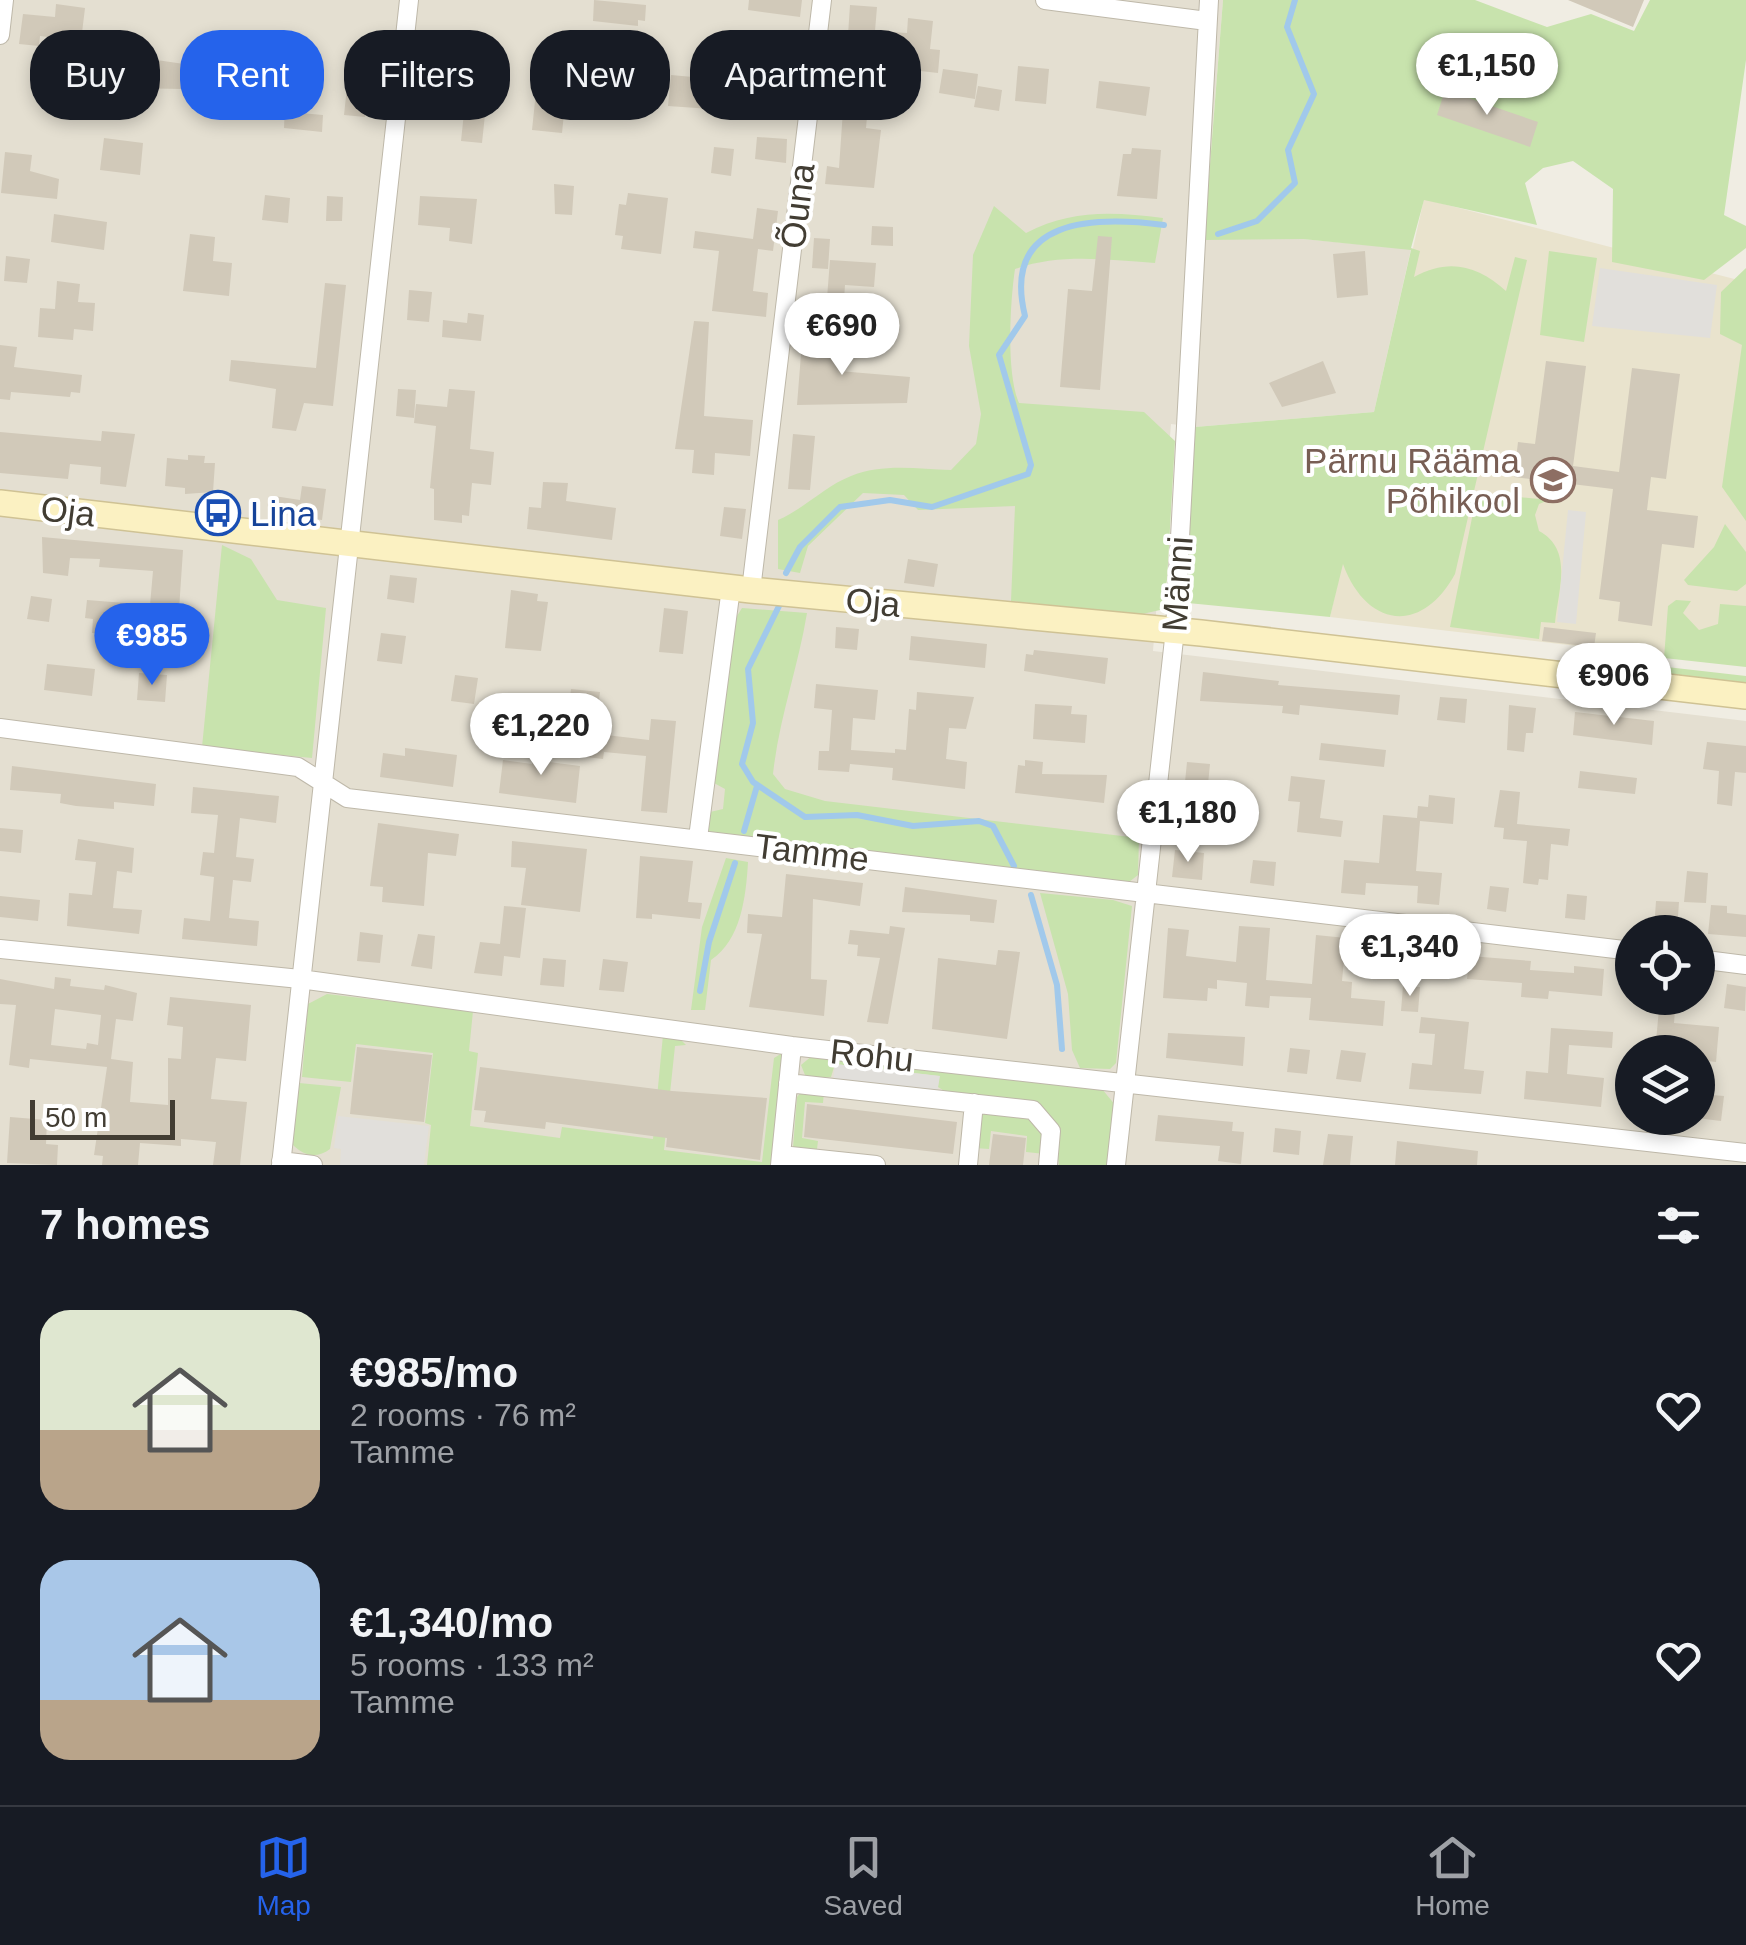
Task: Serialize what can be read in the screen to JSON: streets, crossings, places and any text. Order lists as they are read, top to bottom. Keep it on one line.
{"streets":{"street":["Õuna","Oja","Männi","Tamme","Rohu"]},"crossings":[["Õuna","Oja"],["Õuna","Tamme"],["Oja","Männi"],["Männi","Tamme"],["Männi","Rohu"]],"places":{"school or university":["Pärnu Rääma Põhikool"],"bus stop":["Lina"]},"scale_bar":"50 m","page":{"chip":["Buy","Rent","Filters","New","Apartment"],"price":["€1,150","€690","€985","€906","€1,220","€1,180","€1,340"],"scale":"50 m","heading":"7 homes","list":[{"name":"€985/mo","note":"2 rooms · 76 m² · Tamme"},{"name":"€1,340/mo","note":"5 rooms · 133 m² · Tamme"}],"tabs":["Map","Saved","Home"]}}
